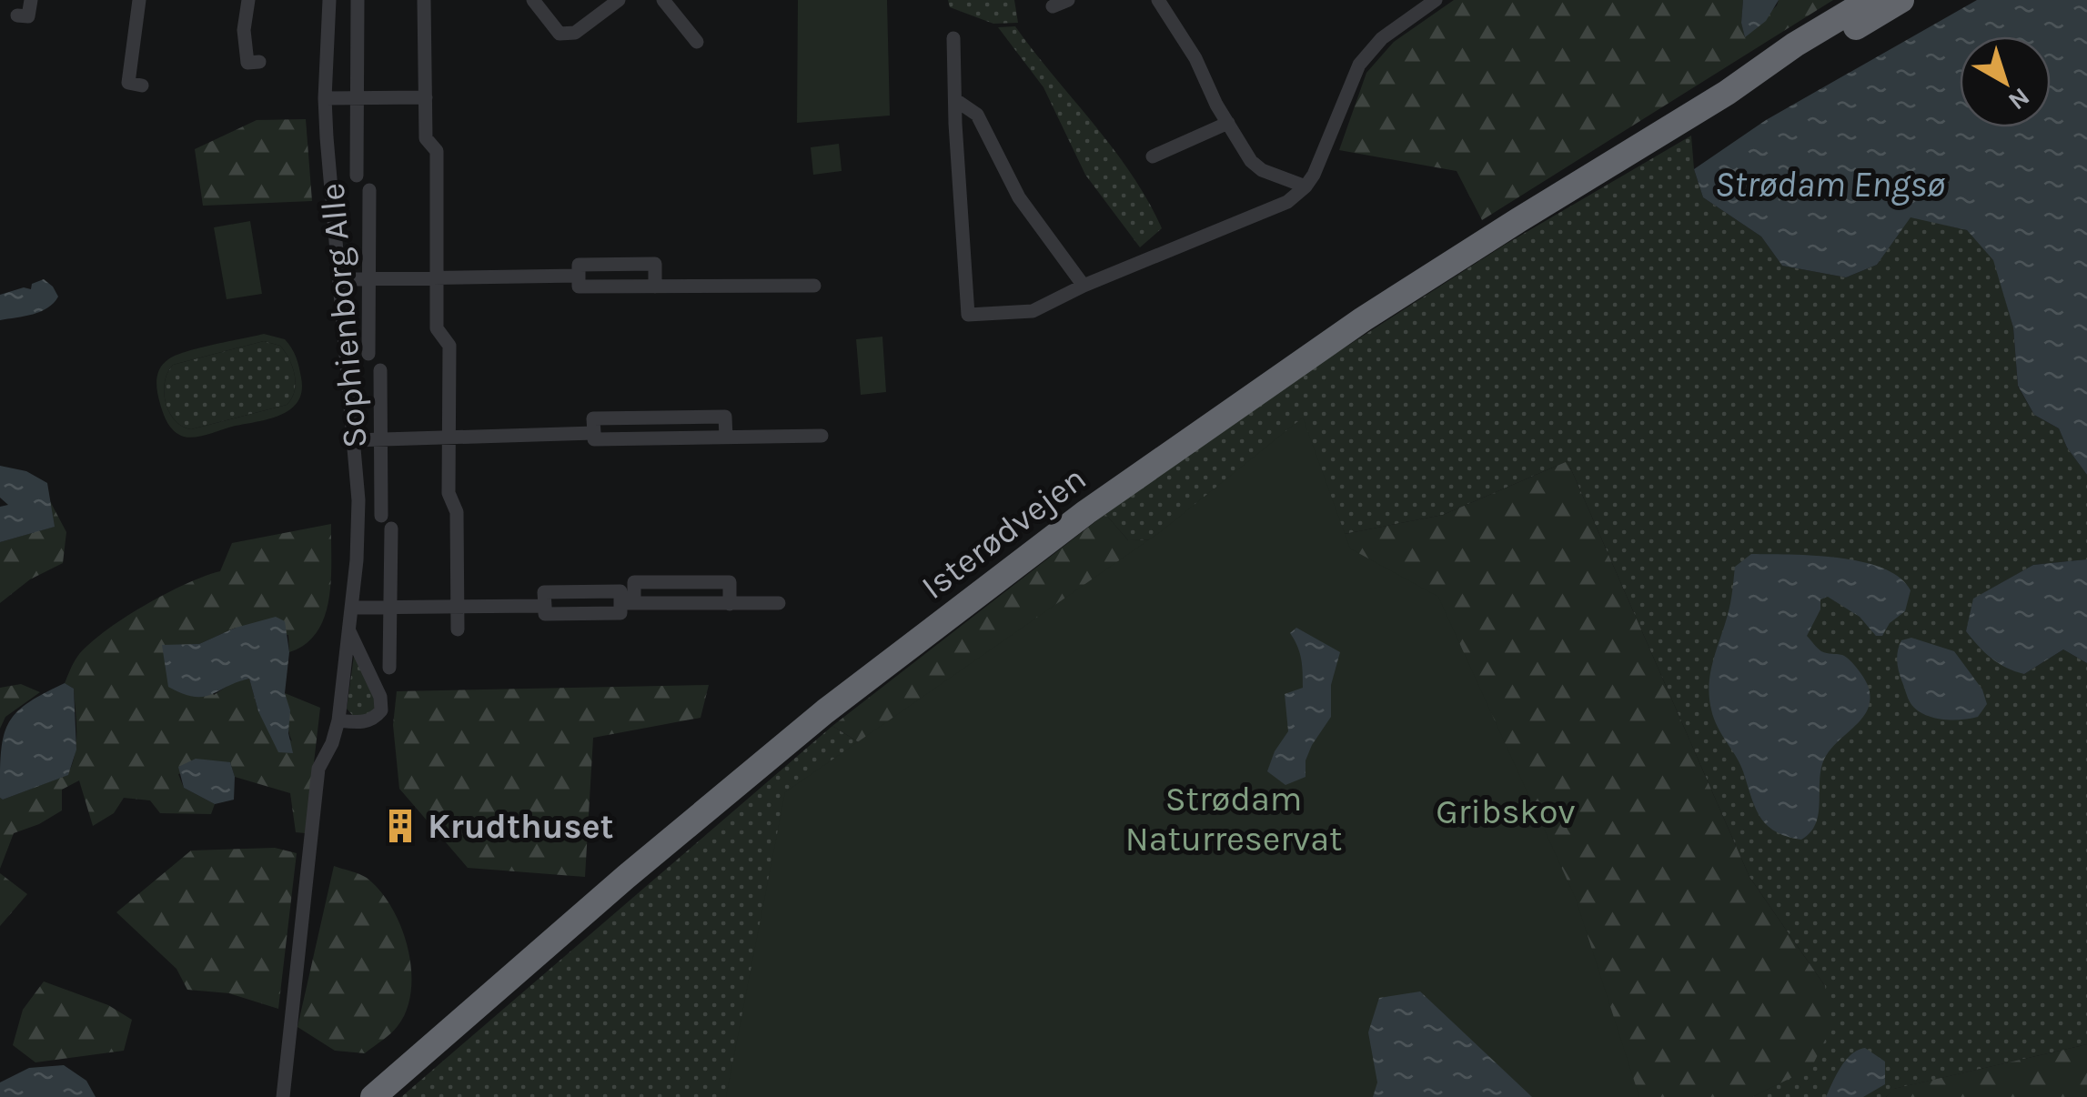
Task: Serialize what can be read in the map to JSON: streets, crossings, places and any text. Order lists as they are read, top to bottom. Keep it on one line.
{"streets":{"highway":["Isterødvejen"],"street":["Sophienborg Alle"]},"water":["Strødam Engsø"],"parks":["Strødam Naturreservat","Gribskov"],"places":{"building":["Krudthuset"]},"north":"bottom right"}
